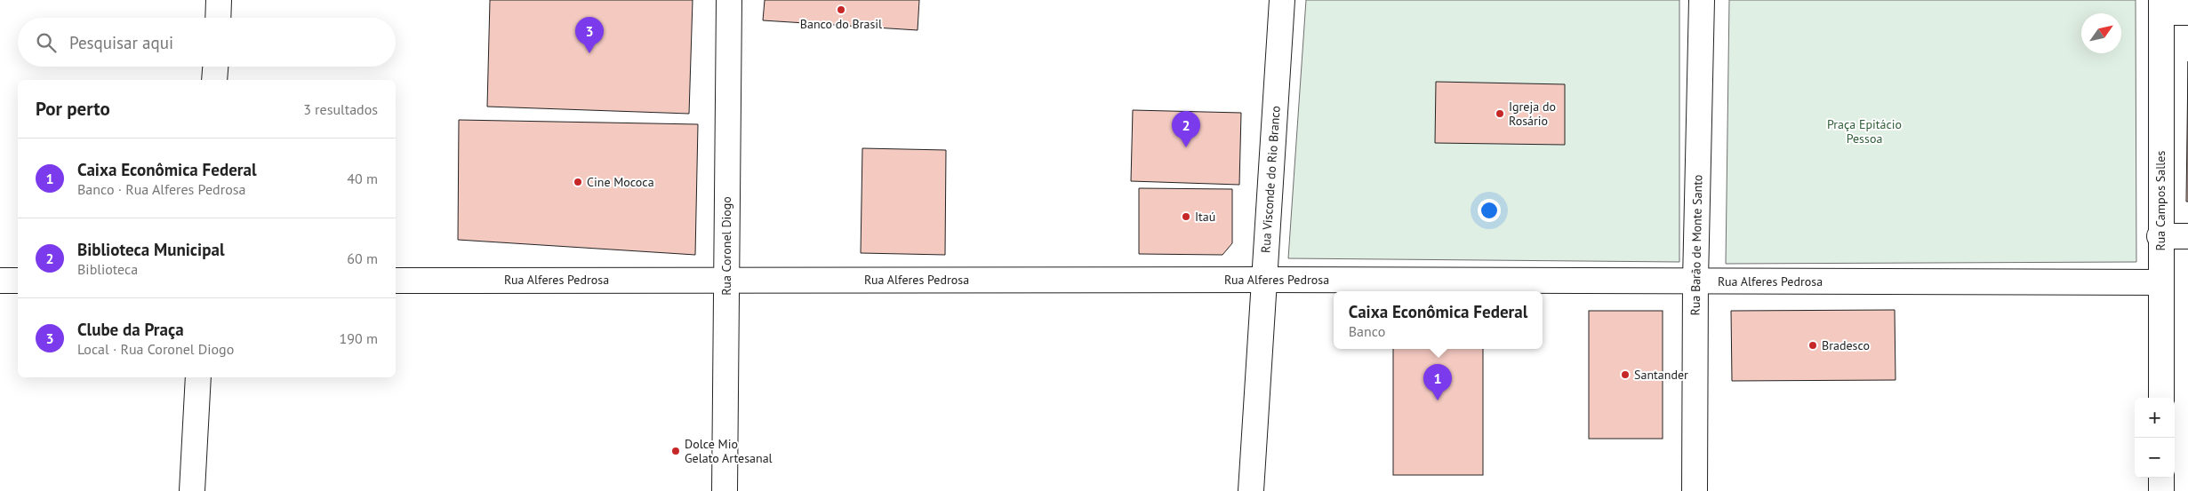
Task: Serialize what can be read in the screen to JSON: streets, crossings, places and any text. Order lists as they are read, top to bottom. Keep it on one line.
{"streets":{"street":["Rua Visconde do Rio Branco","Rua Campos Salles","Rua Barão de Monte Santo","Rua Coronel Diogo","Rua Alferes Pedrosa"]},"crossings":[["Rua Visconde do Rio Branco","Rua Alferes Pedrosa"],["Rua Campos Salles","Rua Alferes Pedrosa"],["Rua Barão de Monte Santo","Rua Alferes Pedrosa"],["Rua Coronel Diogo","Rua Alferes Pedrosa"]],"parks":["Praça Epitácio Pessoa"],"places":["Banco do Brasil","Igreja do Rosário","Cine Mococa","Itaú","Bradesco","Santander","Dolce Mio Gelato Artesanal"],"north":"top right","page":{"pins":["3","2","1"],"search":"Pesquisar aqui","heading":["Por perto","3 resultados"],"list":[{"mark":"1","name":"Caixa Econômica Federal","note":"Banco · Rua Alferes Pedrosa","value":"40 m"},{"mark":"2","name":"Biblioteca Municipal","note":"Biblioteca","value":"60 m"},{"mark":"3","name":"Clube da Praça","note":"Local · Rua Coronel Diogo","value":"190 m"}],"popup":["Caixa Econômica Federal","Banco"],"map_buttons":["+","−"]}}
